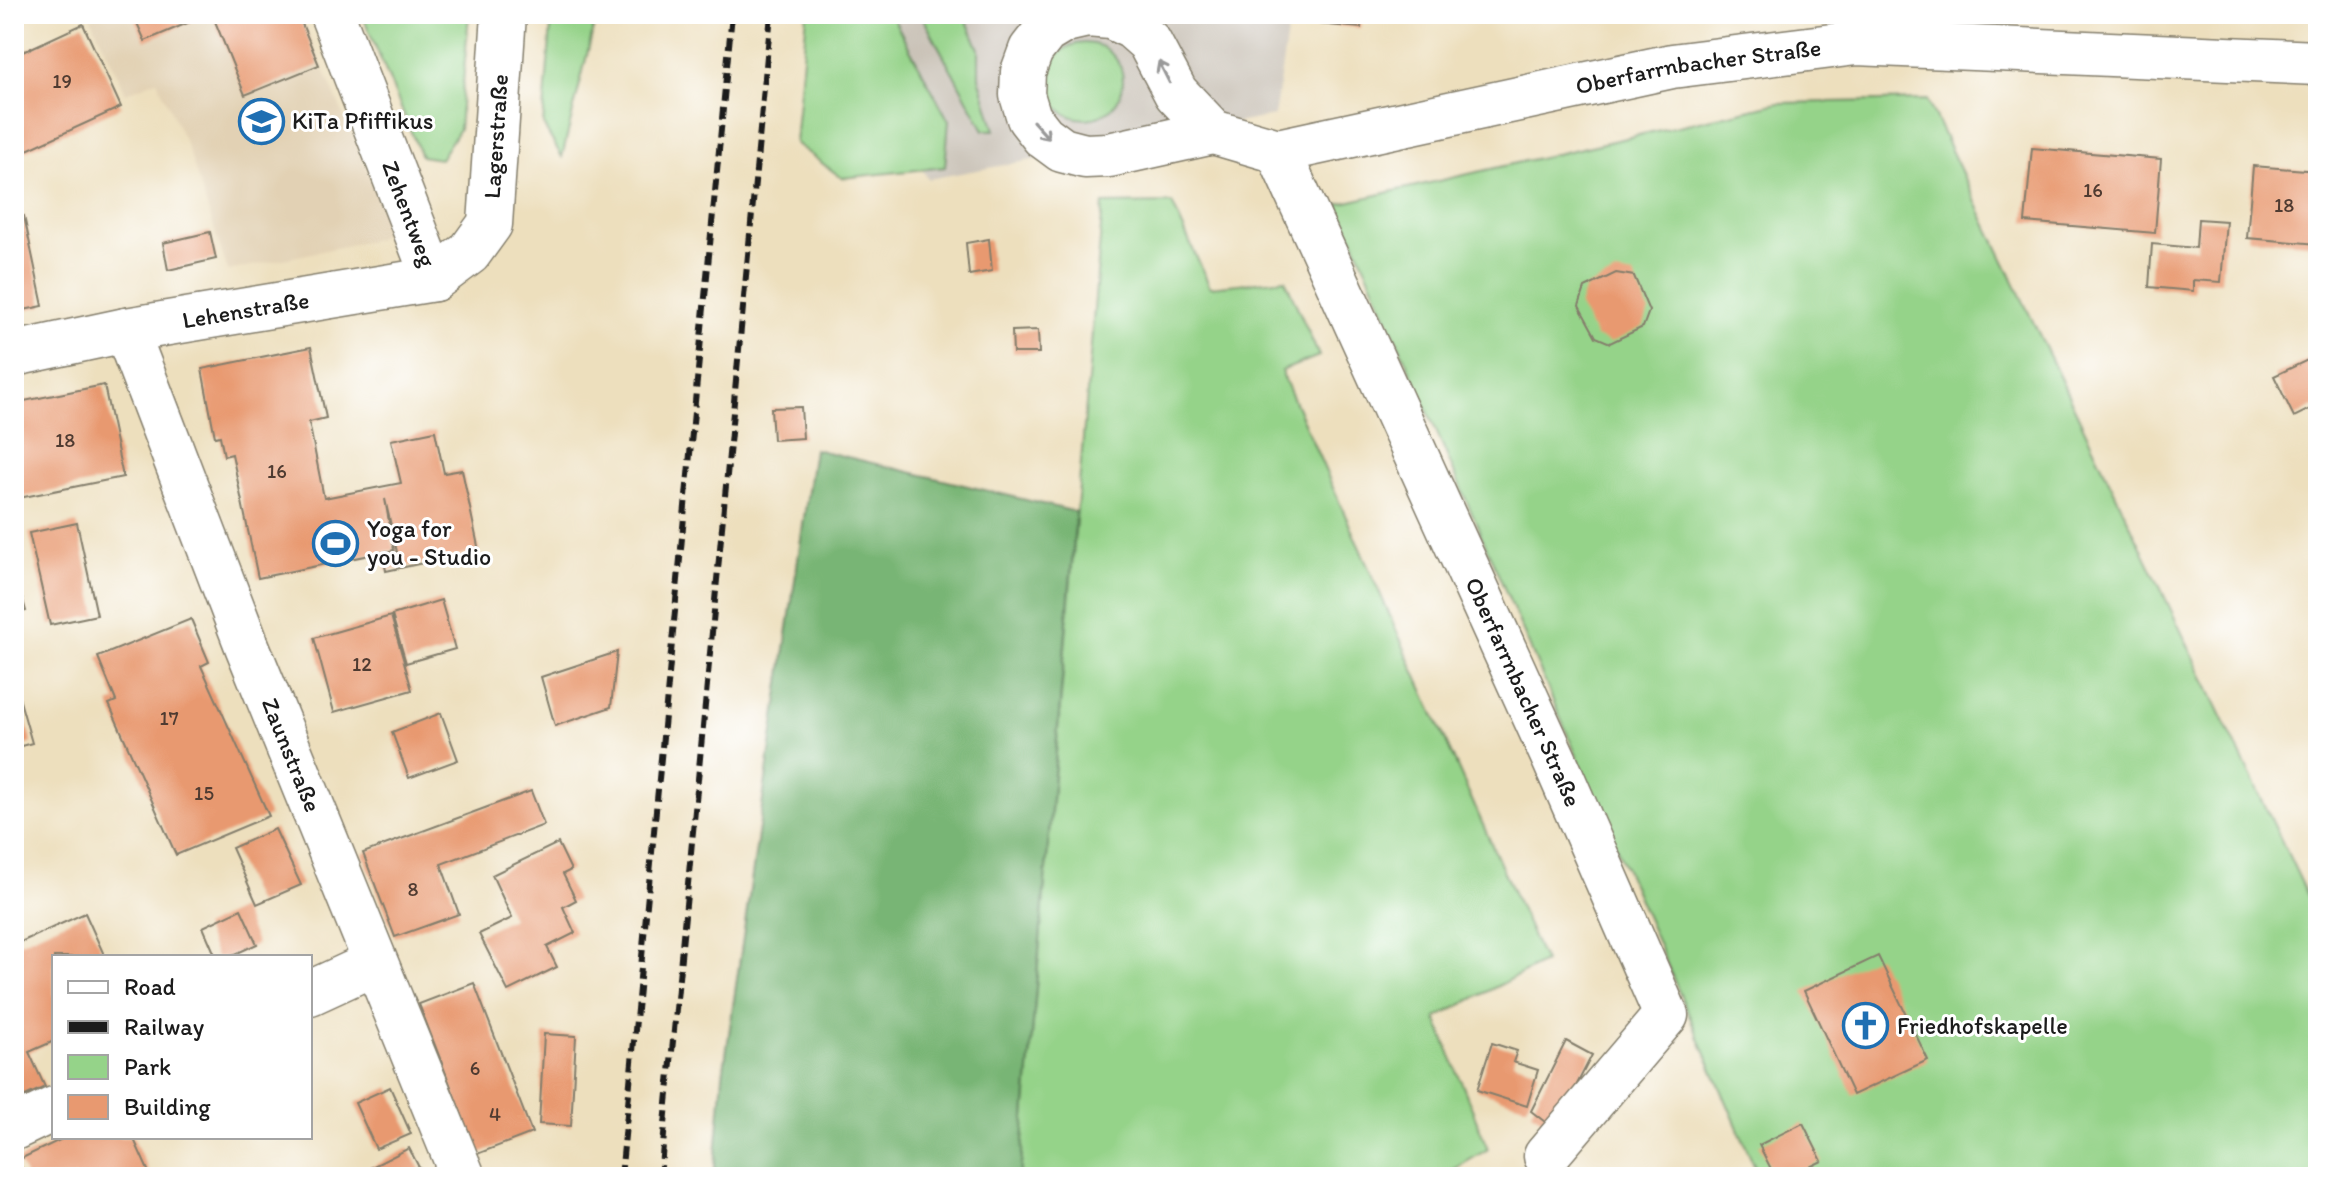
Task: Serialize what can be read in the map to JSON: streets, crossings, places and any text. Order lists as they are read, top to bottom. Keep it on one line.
{"streets":{"street":["Oberfarrnbacher Straße","Lagerstraße","Zehentweg","Lehenstraße","Zaunstraße"]},"crossings":[["Lagerstraße","Lehenstraße"],["Zehentweg","Lehenstraße"],["Lehenstraße","Zaunstraße"]],"places":{"school or university":["KiTa Pfiffikus"],"sports":["Yoga for you - Studio"],"church":["Friedhofskapelle"]},"house_numbers":["19","16","18","18","16","12","17","15","8","6","4"],"legend":["Road","Railway","Park","Building"]}
